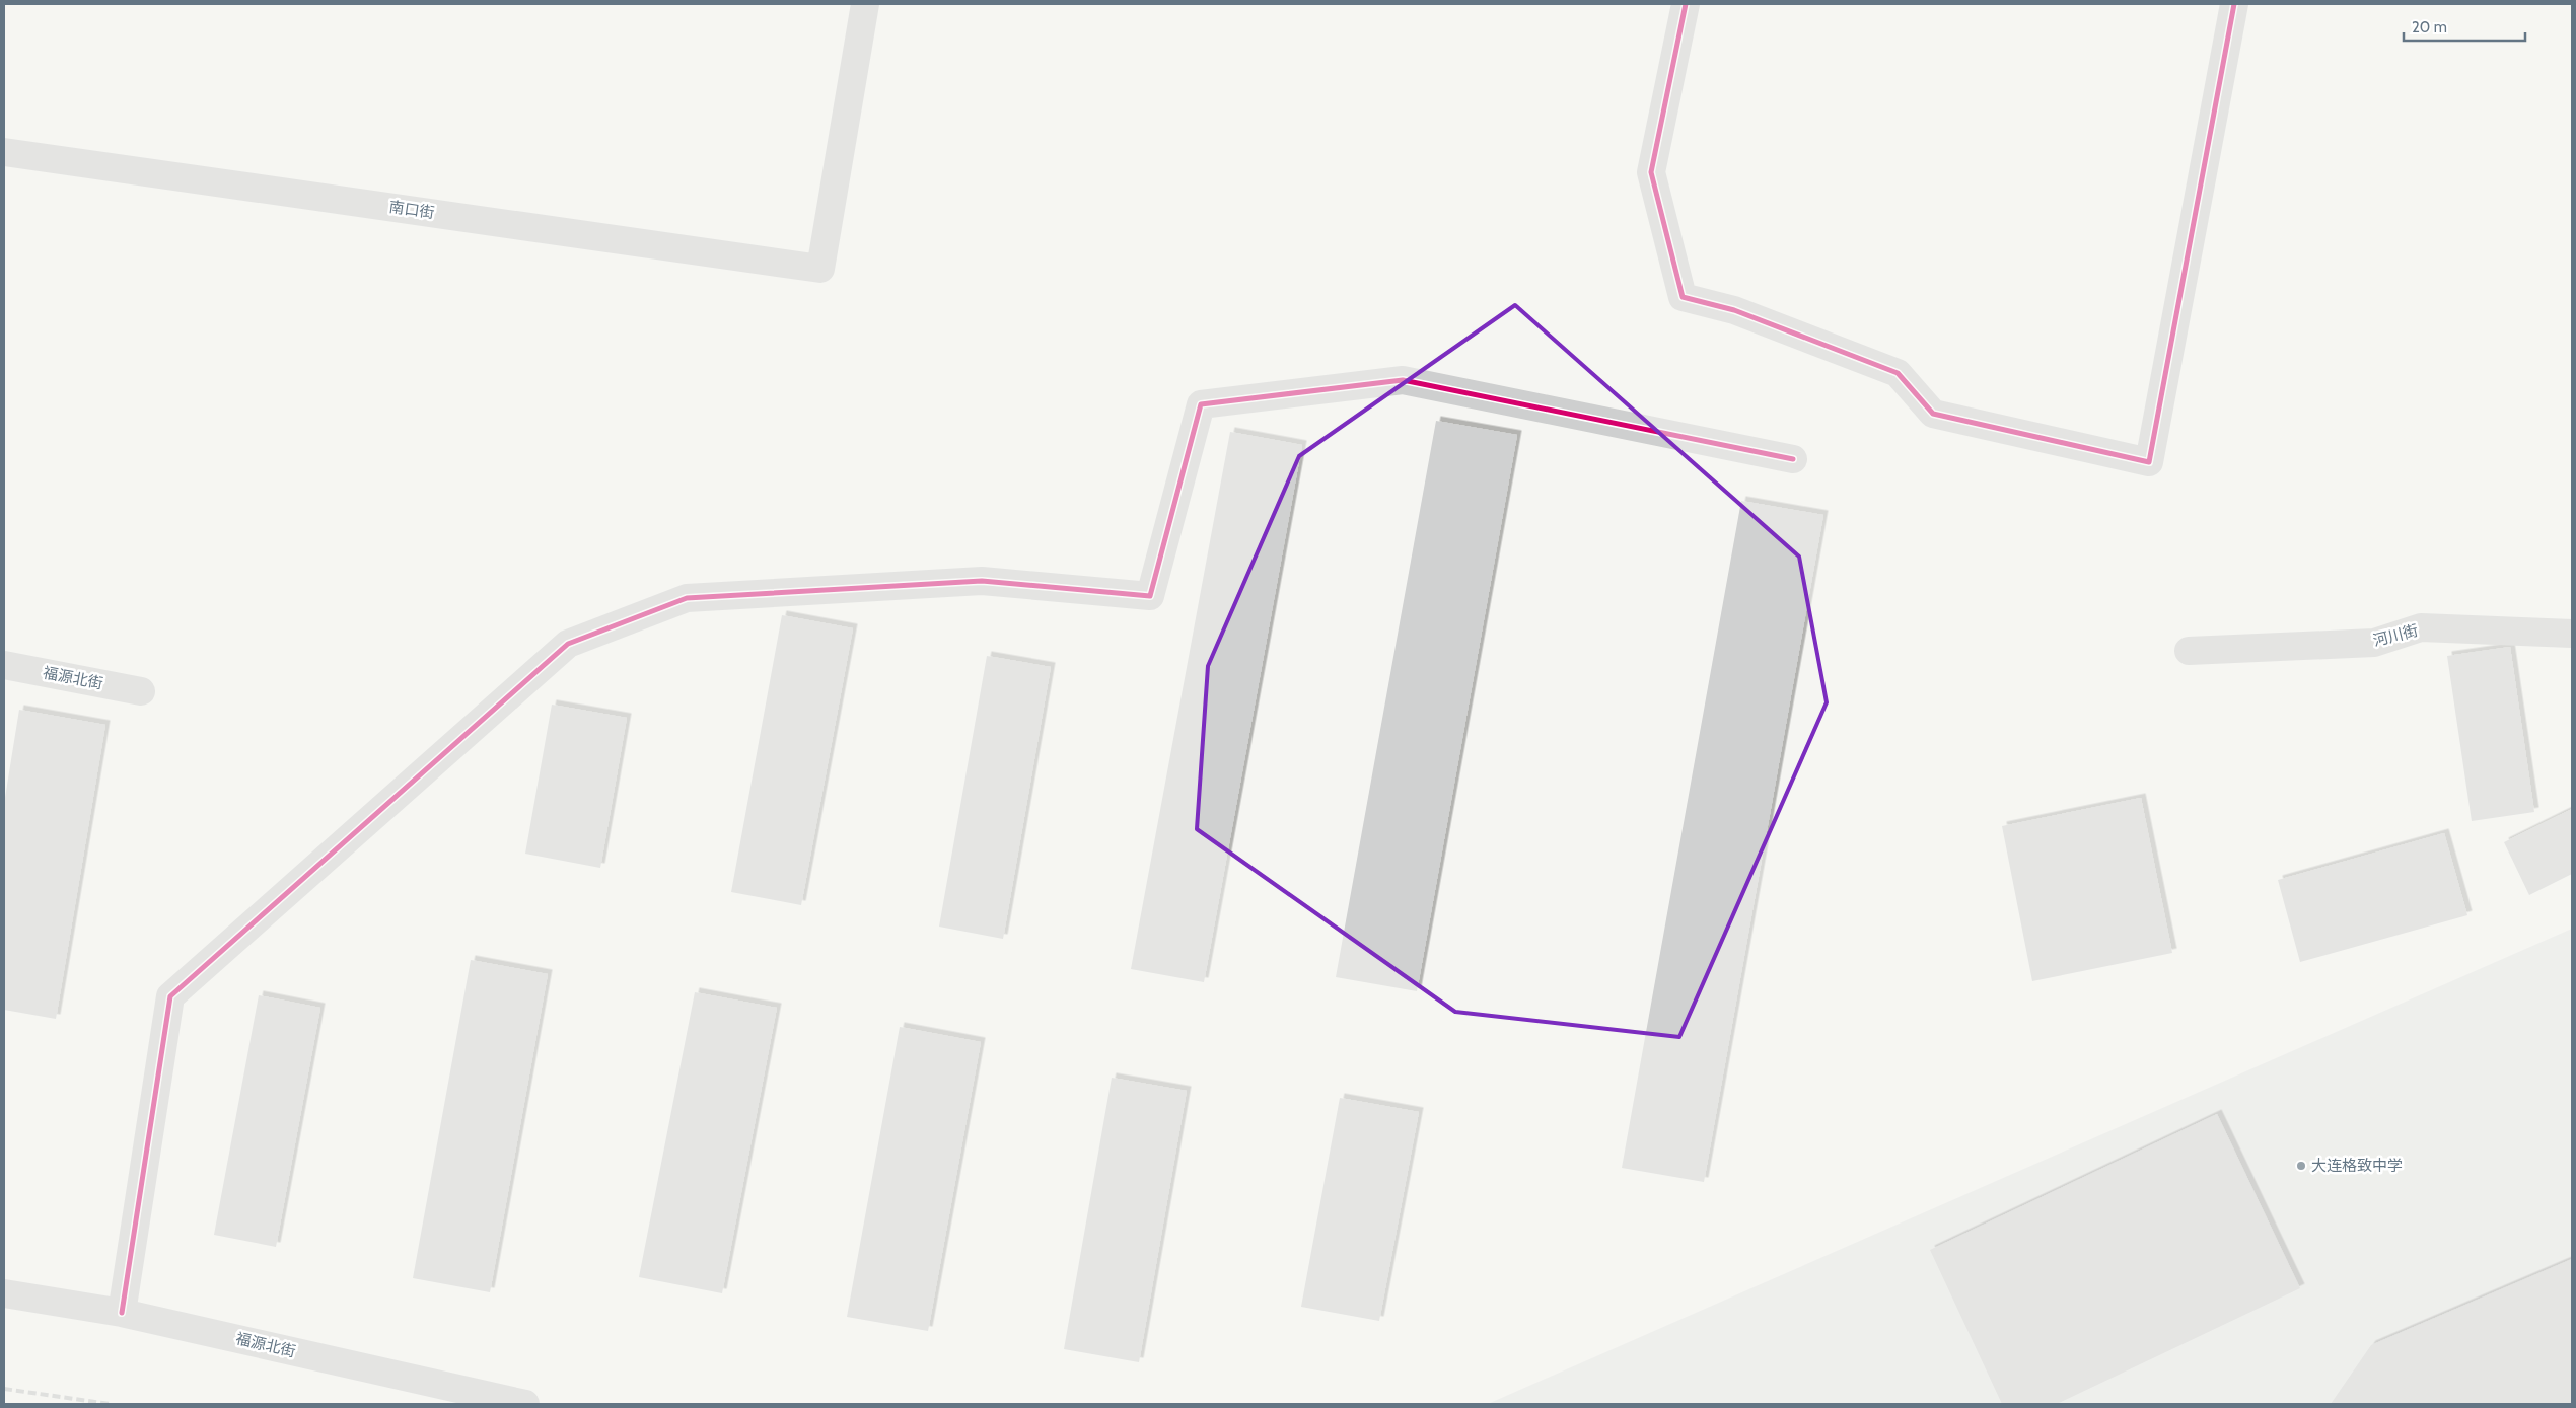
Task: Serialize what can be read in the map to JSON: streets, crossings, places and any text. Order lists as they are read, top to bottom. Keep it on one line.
{"streets":{"street":["南口街","河川街","福源北街"]},"places":["大连格致中学"],"scale_bar":"20 m"}
